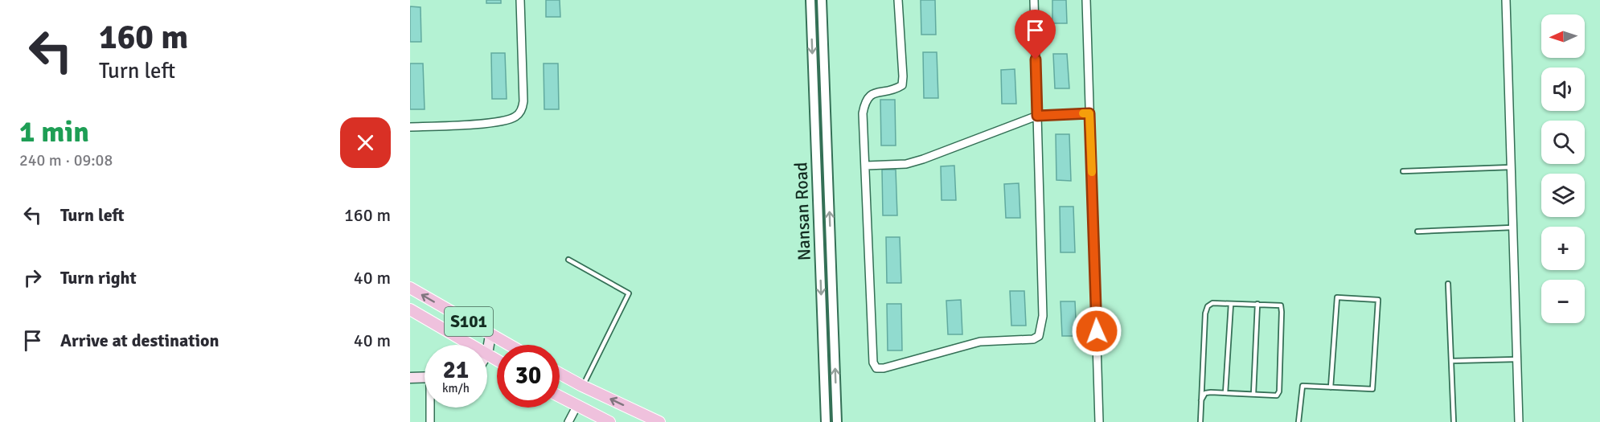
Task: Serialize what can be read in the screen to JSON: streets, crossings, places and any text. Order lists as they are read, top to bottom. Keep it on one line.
{"streets":{"main road":["S101"],"street":["Nansan Road"]},"north":"left","page":{"turn":["160 m","Turn left"],"map_buttons":["+","−"],"heading":["1 min","240 m · 09:08"],"list":[{"name":"Turn left","value":"160 m"},{"name":"Turn right","value":"40 m"},{"name":"Arrive at destination","value":"40 m"}],"speed":"21 km/h","limit":"30"}}
